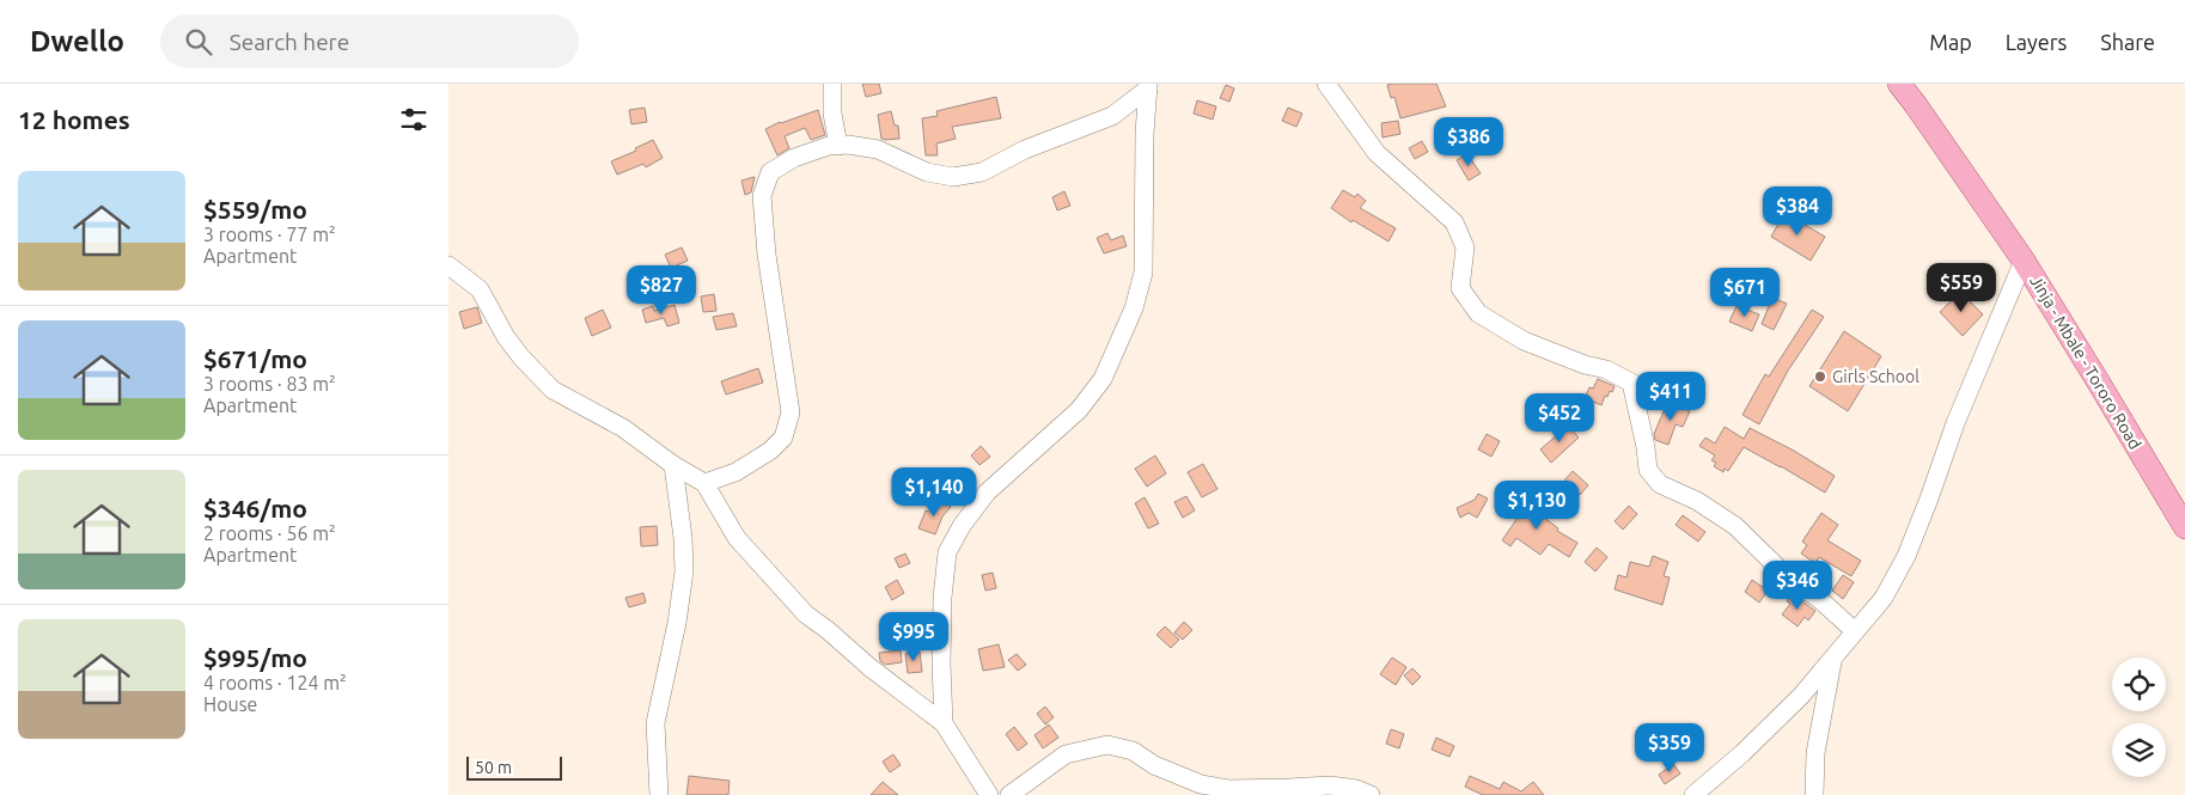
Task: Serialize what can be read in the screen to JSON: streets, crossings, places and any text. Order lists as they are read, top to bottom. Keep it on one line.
{"streets":{"main road":["Jinja - Mbale - Tororo Road"]},"places":["Girls School"],"scale_bar":"50 m","page":{"header":"Dwello","search":"Search here","nav":["Map","Layers","Share"],"heading":"12 homes","price":["$386","$384","$559","$827","$671","$411","$452","$1,140","$1,130","$346","$995","$359"],"list":[{"name":"$559/mo","note":"3 rooms · 77 m² · Apartment"},{"name":"$671/mo","note":"3 rooms · 83 m² · Apartment"},{"name":"$346/mo","note":"2 rooms · 56 m² · Apartment"},{"name":"$995/mo","note":"4 rooms · 124 m² · House"}],"scale":"50 m"}}
